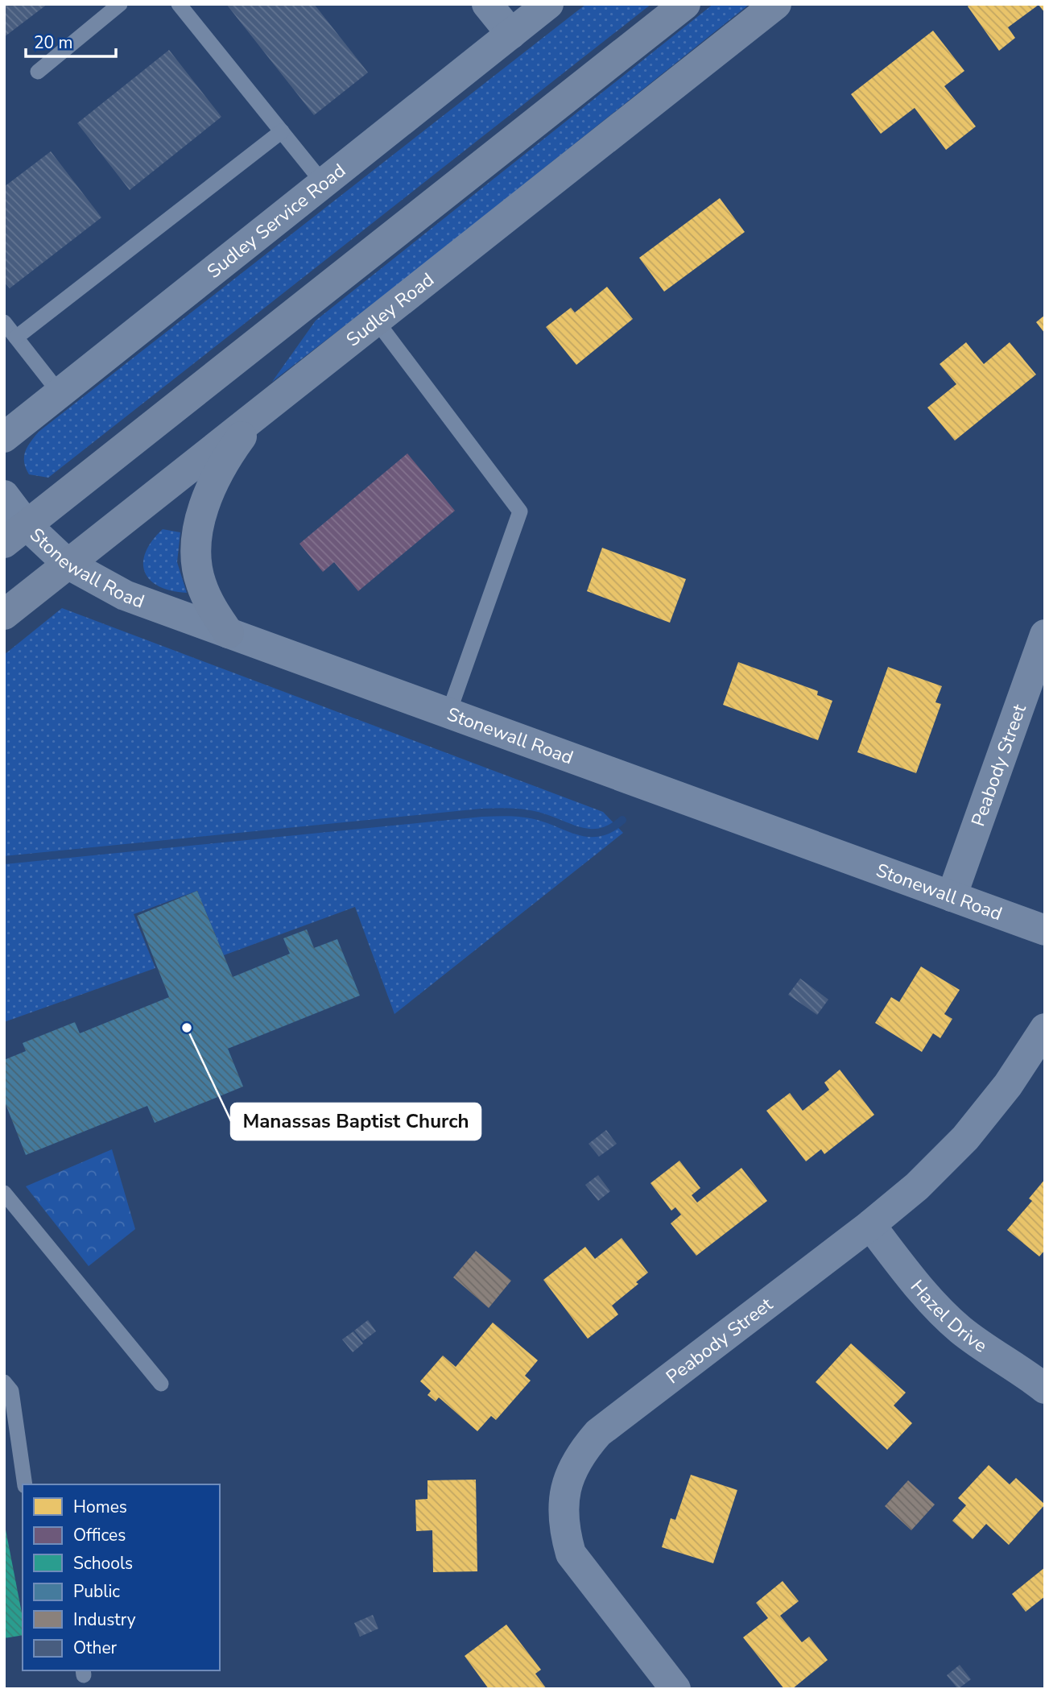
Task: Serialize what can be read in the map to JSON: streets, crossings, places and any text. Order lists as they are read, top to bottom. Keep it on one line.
{"streets":{"main road":["Sudley Road"],"street":["Sudley Service Road","Stonewall Road","Peabody Street","Hazel Drive"]},"crossings":[["Sudley Road","Stonewall Road"],["Stonewall Road","Peabody Street"],["Peabody Street","Hazel Drive"]],"places":["Manassas Baptist Church"],"legend":["Homes","Offices","Schools","Public","Industry","Other"],"scale_bar":"20 m"}
